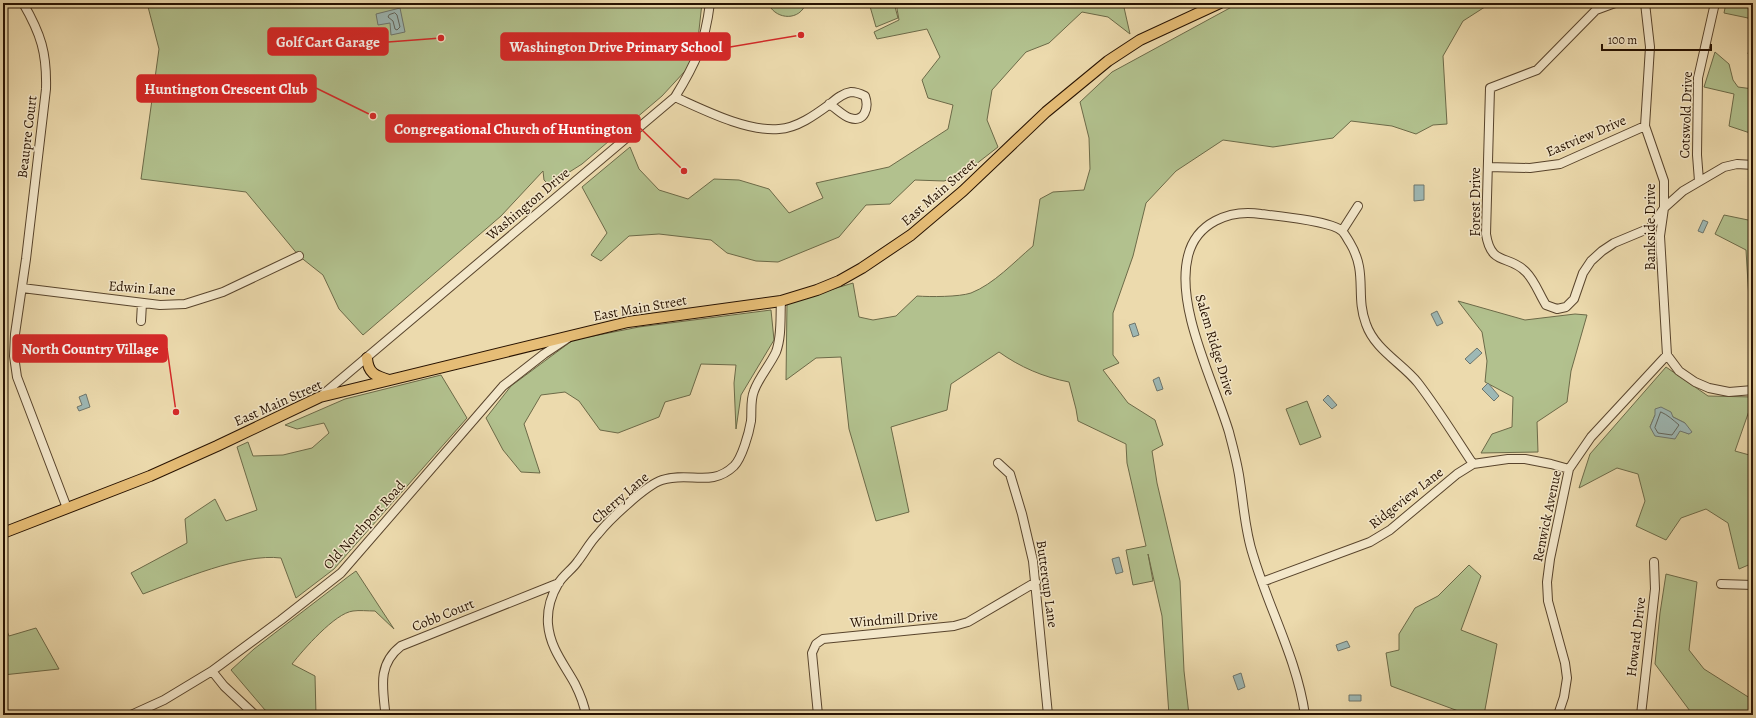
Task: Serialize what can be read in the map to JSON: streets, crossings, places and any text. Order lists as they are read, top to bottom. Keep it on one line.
{"streets":{"main road":["East Main Street"],"street":["Cotswold Drive","Eastview Drive","Beaupre Court","Forest Drive","Washington Drive","Bankside Drive","Edwin Lane","Salem Ridge Drive","Cherry Lane","Ridgeview Lane","Renwick Avenue","Old Northport Road","Buttercup Lane","Cobb Court","Windmill Drive","Howard Drive"]},"crossings":[["Cotswold Drive","Forest Drive"],["Eastview Drive","Forest Drive"],["Eastview Drive","Bankside Drive"],["Beaupre Court","East Main Street"],["Beaupre Court","Edwin Lane"],["East Main Street","Washington Drive"],["East Main Street","Cherry Lane"],["East Main Street","Old Northport Road"],["Forest Drive","Bankside Drive"],["Bankside Drive","Renwick Avenue"],["Salem Ridge Drive","Ridgeview Lane"],["Cherry Lane","Cobb Court"],["Ridgeview Lane","Renwick Avenue"],["Buttercup Lane","Windmill Drive"]],"places":["Washington Drive Primary School","Golf Cart Garage","Huntington Crescent Club","Congregational Church of Huntington","North Country Village"],"scale_bar":"100 m"}
